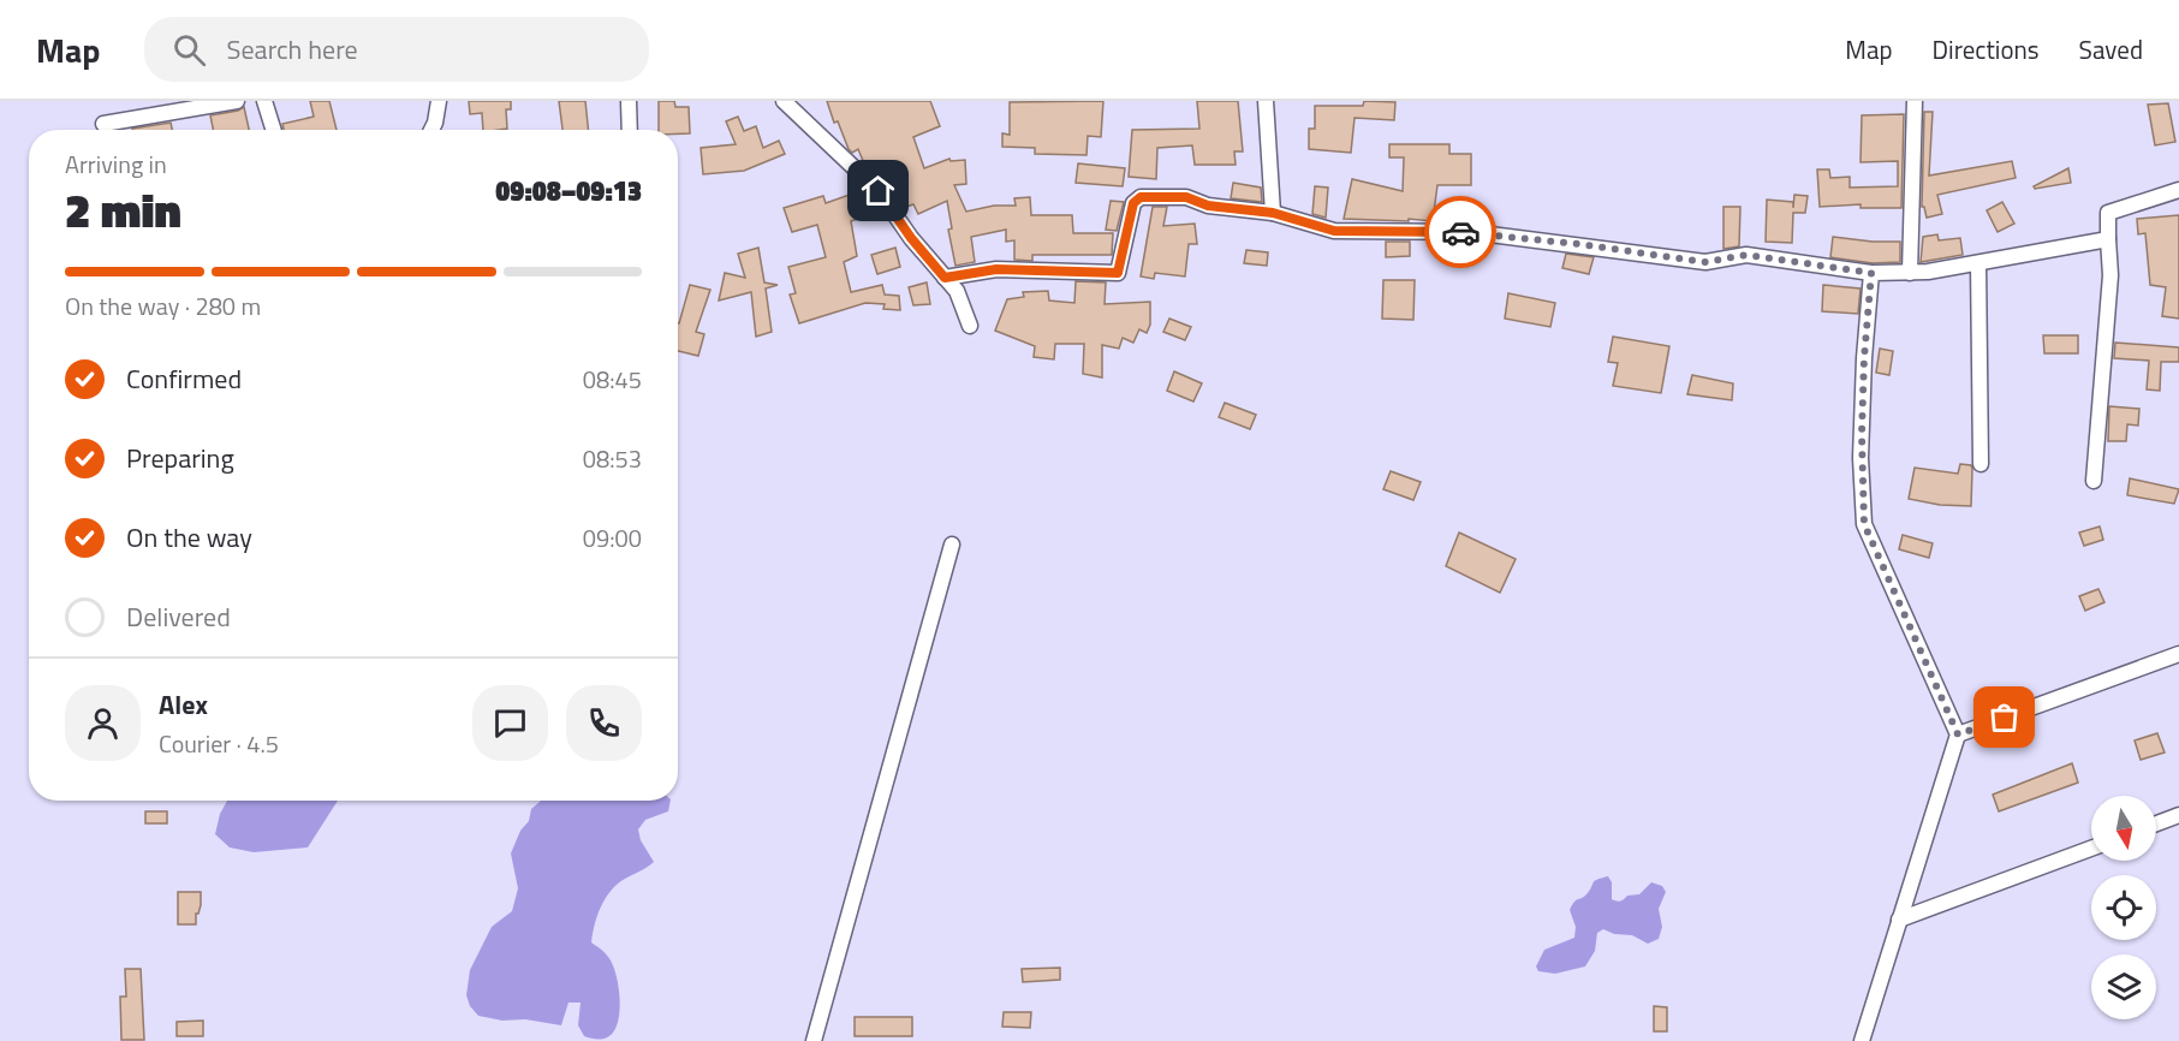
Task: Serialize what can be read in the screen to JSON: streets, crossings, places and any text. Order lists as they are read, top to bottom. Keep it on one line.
{"north":"bottom","page":{"header":"Map","search":"Search here","nav":["Map","Directions","Saved"],"heading":["2 min","Arriving in","09:08–09:13"],"panel":["Alex","Courier · 4.5"],"bar":"On the way · 280 m","list":[["Confirmed","08:45"],["Preparing","08:53"],["On the way","09:00"],"Delivered"]}}
